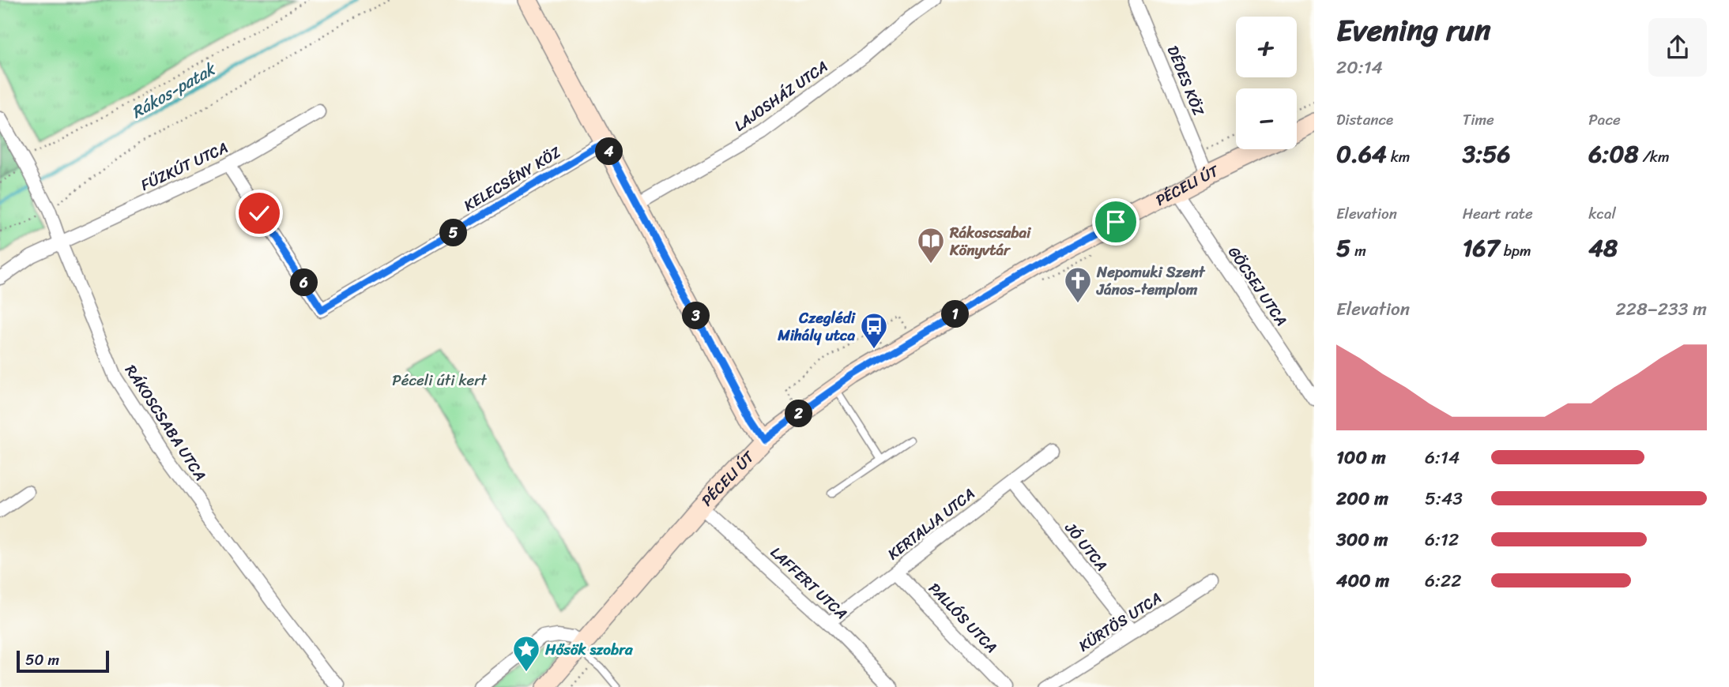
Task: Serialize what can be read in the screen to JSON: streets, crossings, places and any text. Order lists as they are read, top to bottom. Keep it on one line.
{"streets":{"main road":["PÉCELI ÚT"],"street":["DÉDES KÖZ","LAJOSHÁZ UTCA","FŰZKÚT UTCA","KELECSÉNY KÖZ","GÖCSEJ UTCA","RÁKOSCSABA UTCA","KERTALJA UTCA","JÓ UTCA","LAFFERT UTCA","PALLÓS UTCA","KÜRTÖS UTCA"]},"crossings":[["DÉDES KÖZ","PÉCELI ÚT"],["FŰZKÚT UTCA","KELECSÉNY KÖZ"],["FŰZKÚT UTCA","RÁKOSCSABA UTCA"],["PÉCELI ÚT","GÖCSEJ UTCA"],["PÉCELI ÚT","LAFFERT UTCA"],["KERTALJA UTCA","JÓ UTCA"],["KERTALJA UTCA","LAFFERT UTCA"],["KERTALJA UTCA","PALLÓS UTCA"],["JÓ UTCA","KÜRTÖS UTCA"]],"water":["Rákos-patak"],"parks":["Péceli úti kert"],"places":{"library":["Rákoscsabai Könyvtár"],"church":["Nepomuki Szent János-templom"],"bus stop":["Czeglédi Mihály utca"],"place":["Hősök szobra"]},"scale_bar":"50 m","page":{"heading":["Evening run","20:14"],"map_buttons":["+","−"],"stats":[["Distance","0.64 km"],["Time","3:56"],["Pace","6:08 /km"],["Elevation","5 m"],["Heart rate","167 bpm"],["kcal","48"]],"pins":["4","5","6","1","3","2"],"chart":["Elevation","228–233 m"],"list":[{"name":"100 m","note":"6:14"},{"name":"200 m","note":"5:43"},{"name":"300 m","note":"6:12"},{"name":"400 m","note":"6:22"}],"scale":"50 m"}}
